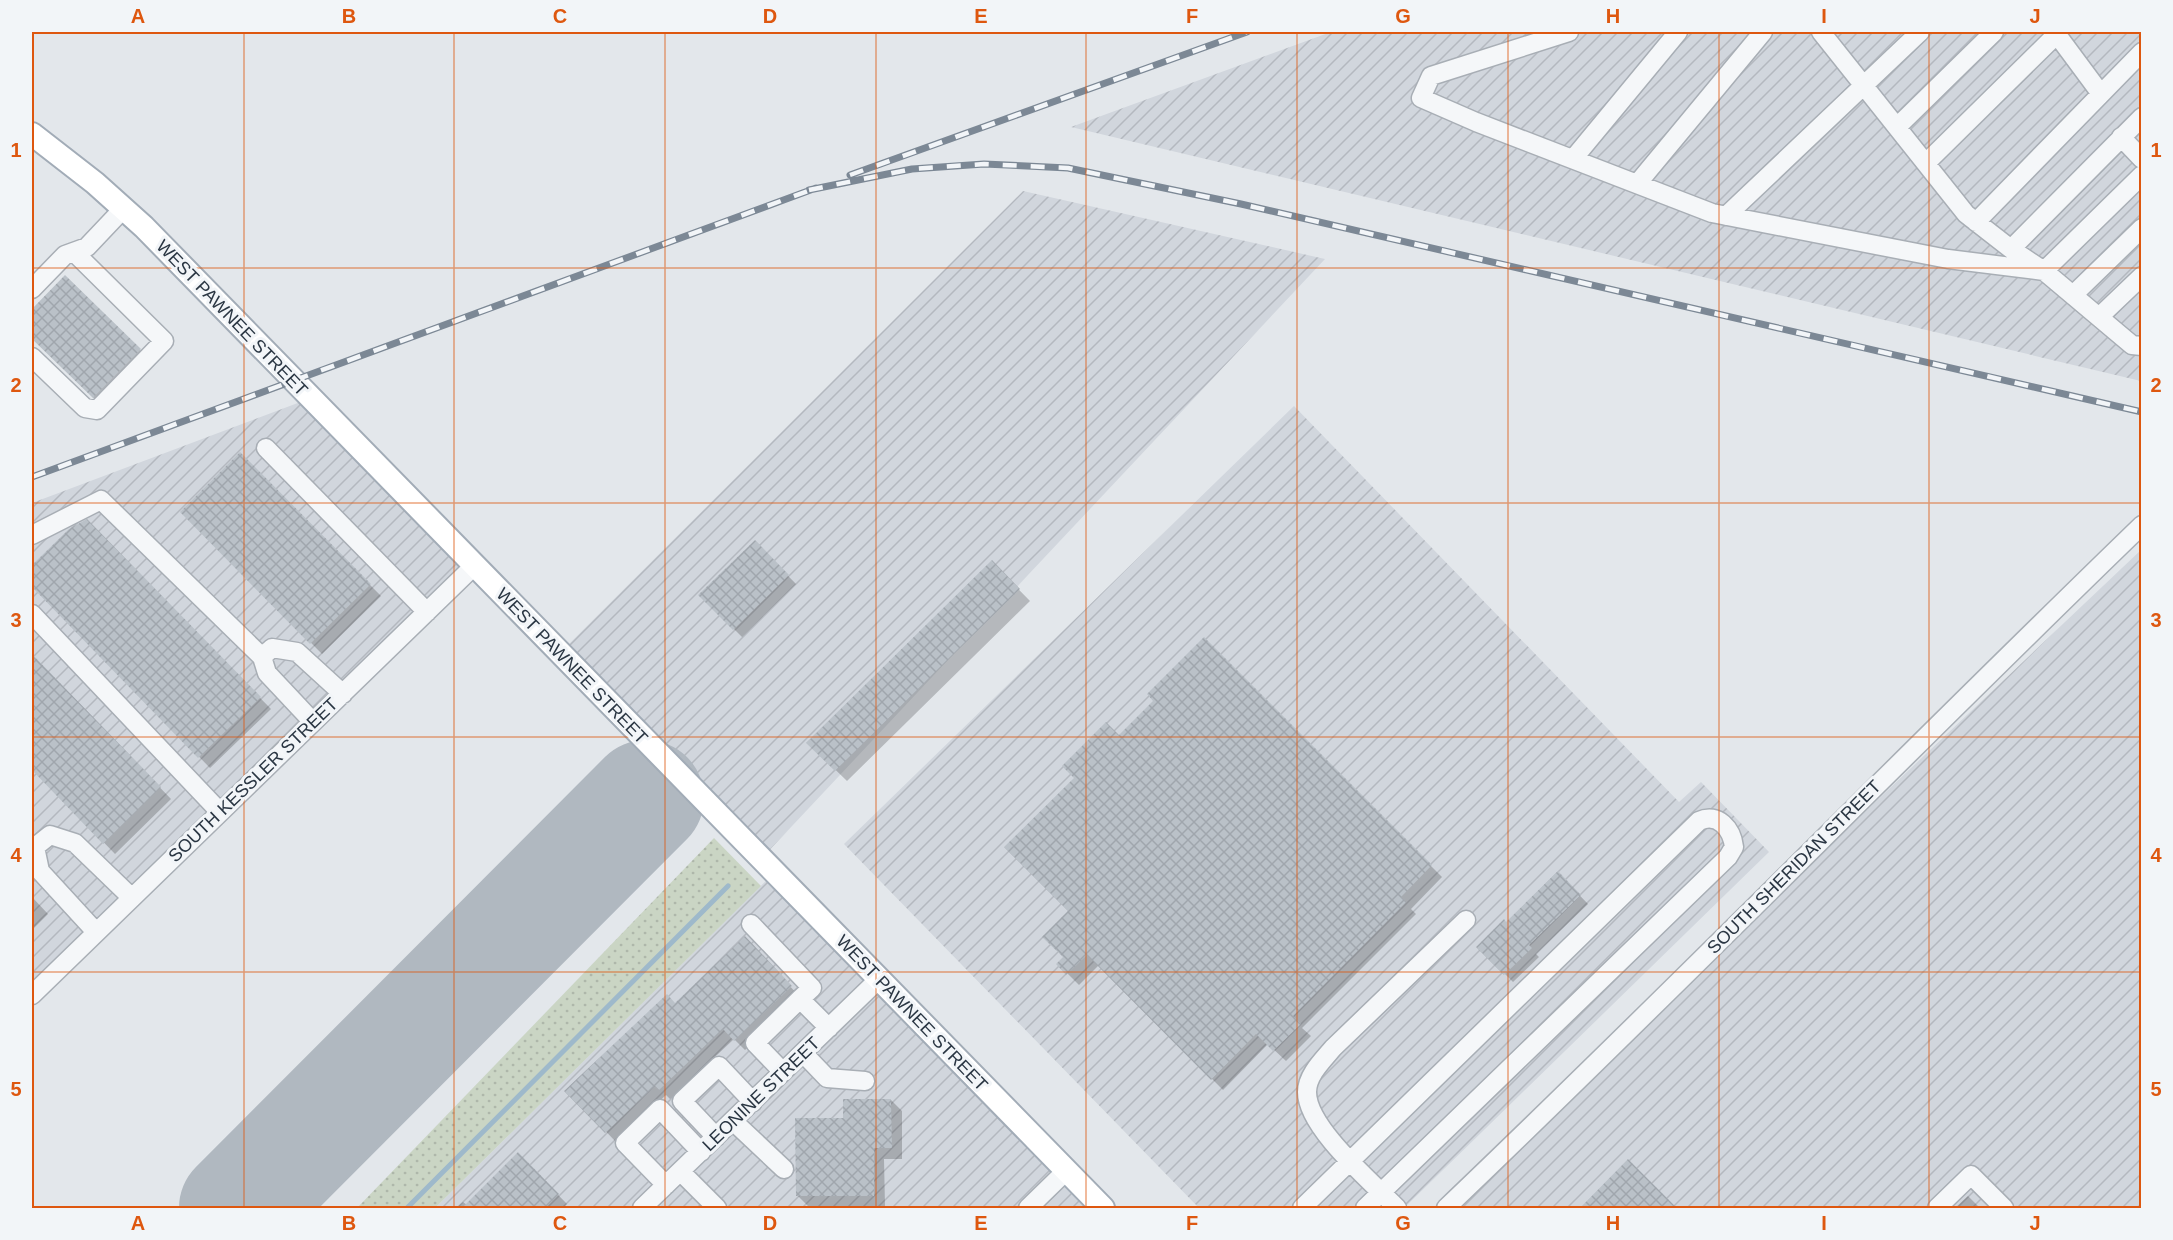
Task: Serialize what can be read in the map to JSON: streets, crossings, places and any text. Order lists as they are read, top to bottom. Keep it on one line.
{"streets":{"main road":["WEST PAWNEE STREET"],"street":["SOUTH KESSLER STREET","SOUTH SHERIDAN STREET","LEONINE STREET"]},"crossings":[["WEST PAWNEE STREET","SOUTH KESSLER STREET"],["WEST PAWNEE STREET","LEONINE STREET"]],"grid":{"columns":["A","B","C","D","E","F","G","H","I","J"],"rows":["1","2","3","4","5"]}}
